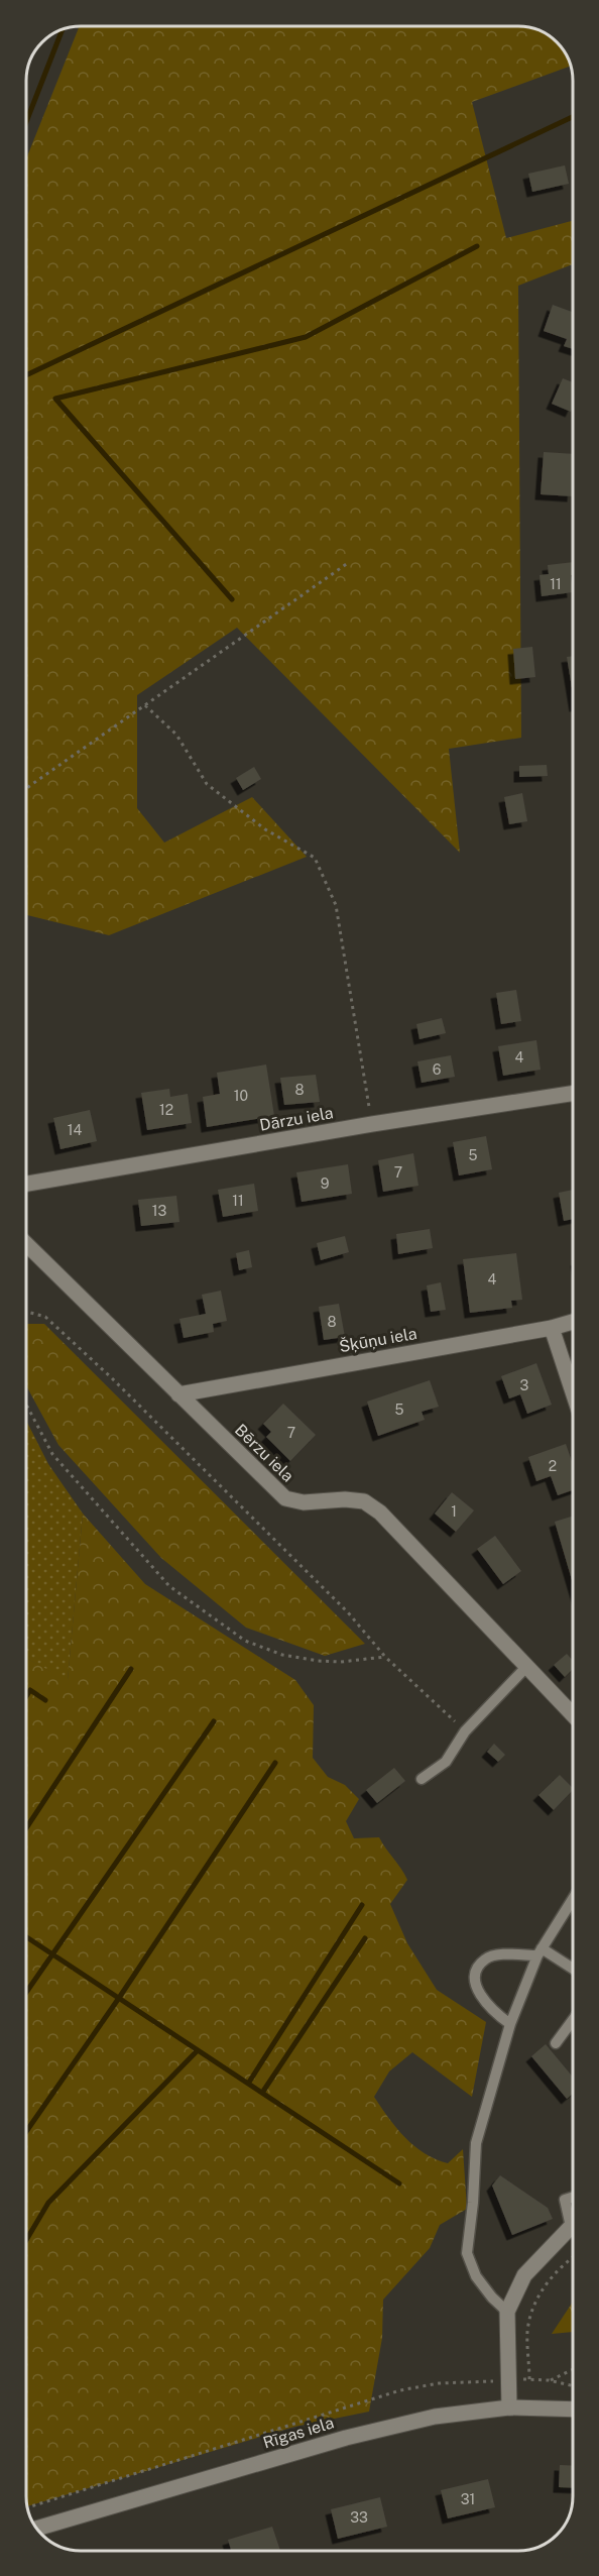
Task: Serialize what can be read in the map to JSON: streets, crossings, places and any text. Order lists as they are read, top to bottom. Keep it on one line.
{"streets":{"street":["Dārzu iela","Šķūņu iela","Bērzu iela","Rīgas iela"]},"crossings":[["Šķūņu iela","Bērzu iela"]],"house_numbers":["11","4","6","8","10","12","14","5","7","9","11","13","4","8","3","5","7","2","1","31","33"]}
